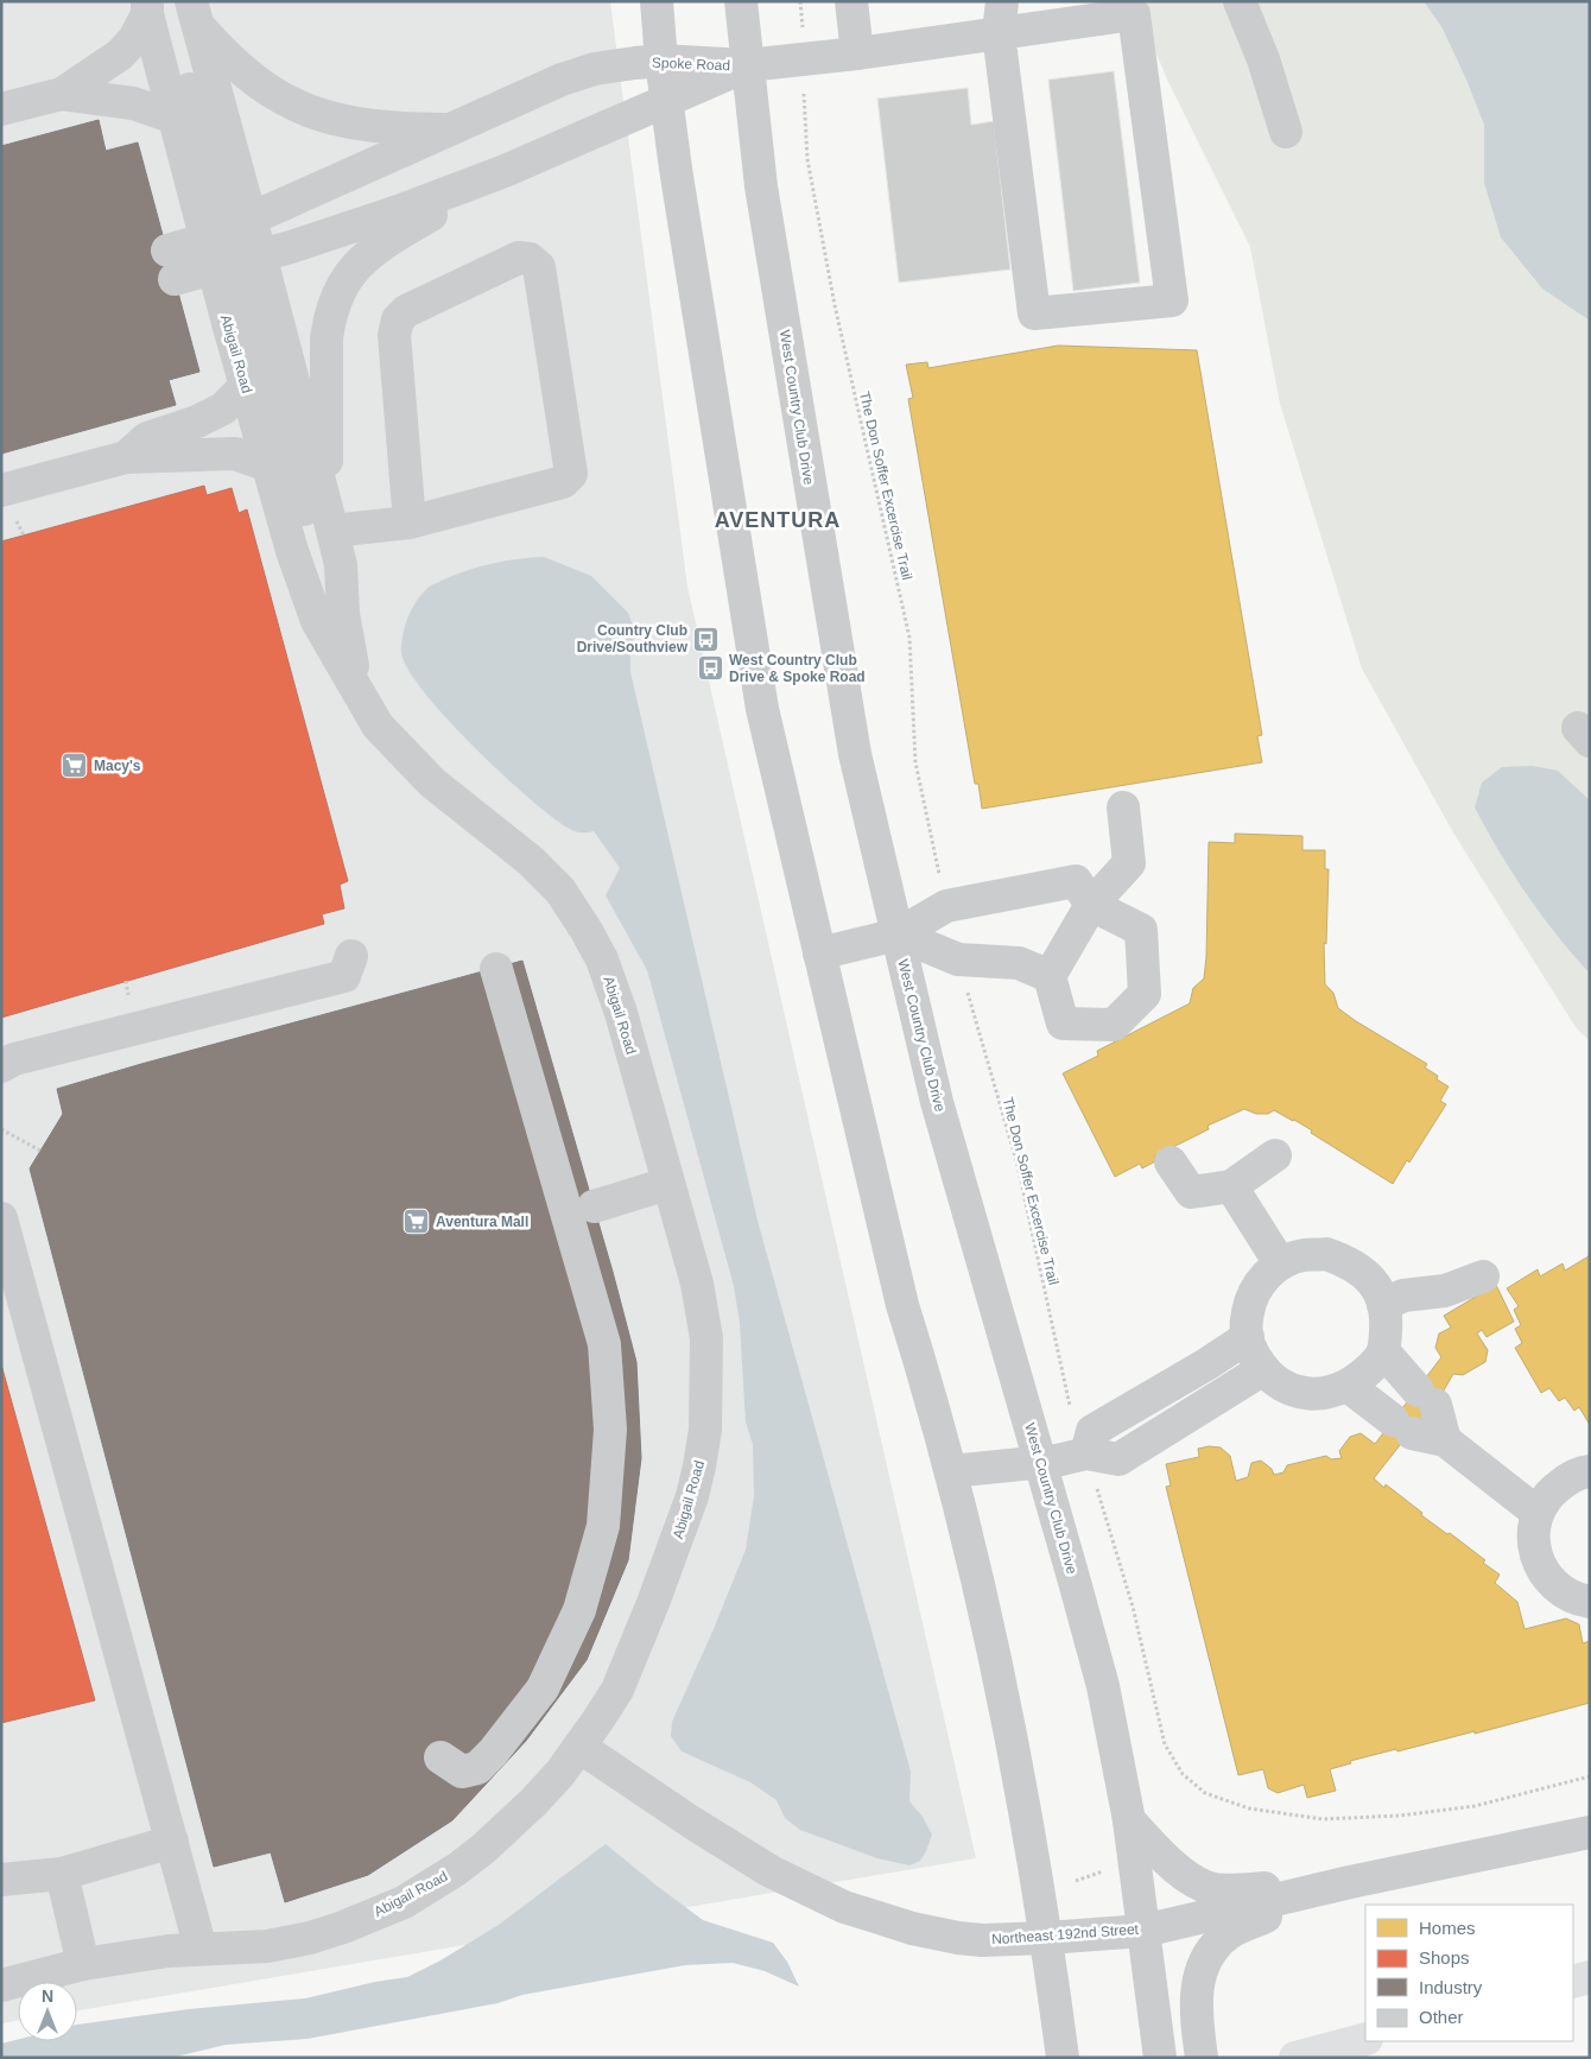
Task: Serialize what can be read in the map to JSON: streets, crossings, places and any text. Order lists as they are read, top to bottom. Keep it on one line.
{"streets":{"street":["Spoke Road","Abigail Road","West Country Club Drive","Northeast 192nd Street"],"path":["The Don Soffer Excercise Trail"]},"crossings":[["Spoke Road","Abigail Road"],["Spoke Road","West Country Club Drive"],["Abigail Road","Northeast 192nd Street"],["West Country Club Drive","Northeast 192nd Street"]],"districts":["AVENTURA"],"places":{"bus stop":["Country Club Drive/Southview","West Country Club Drive & Spoke Road"],"supermarket":["Macy's","Aventura Mall"]},"legend":["Homes","Shops","Industry","Other"],"north":"top"}
